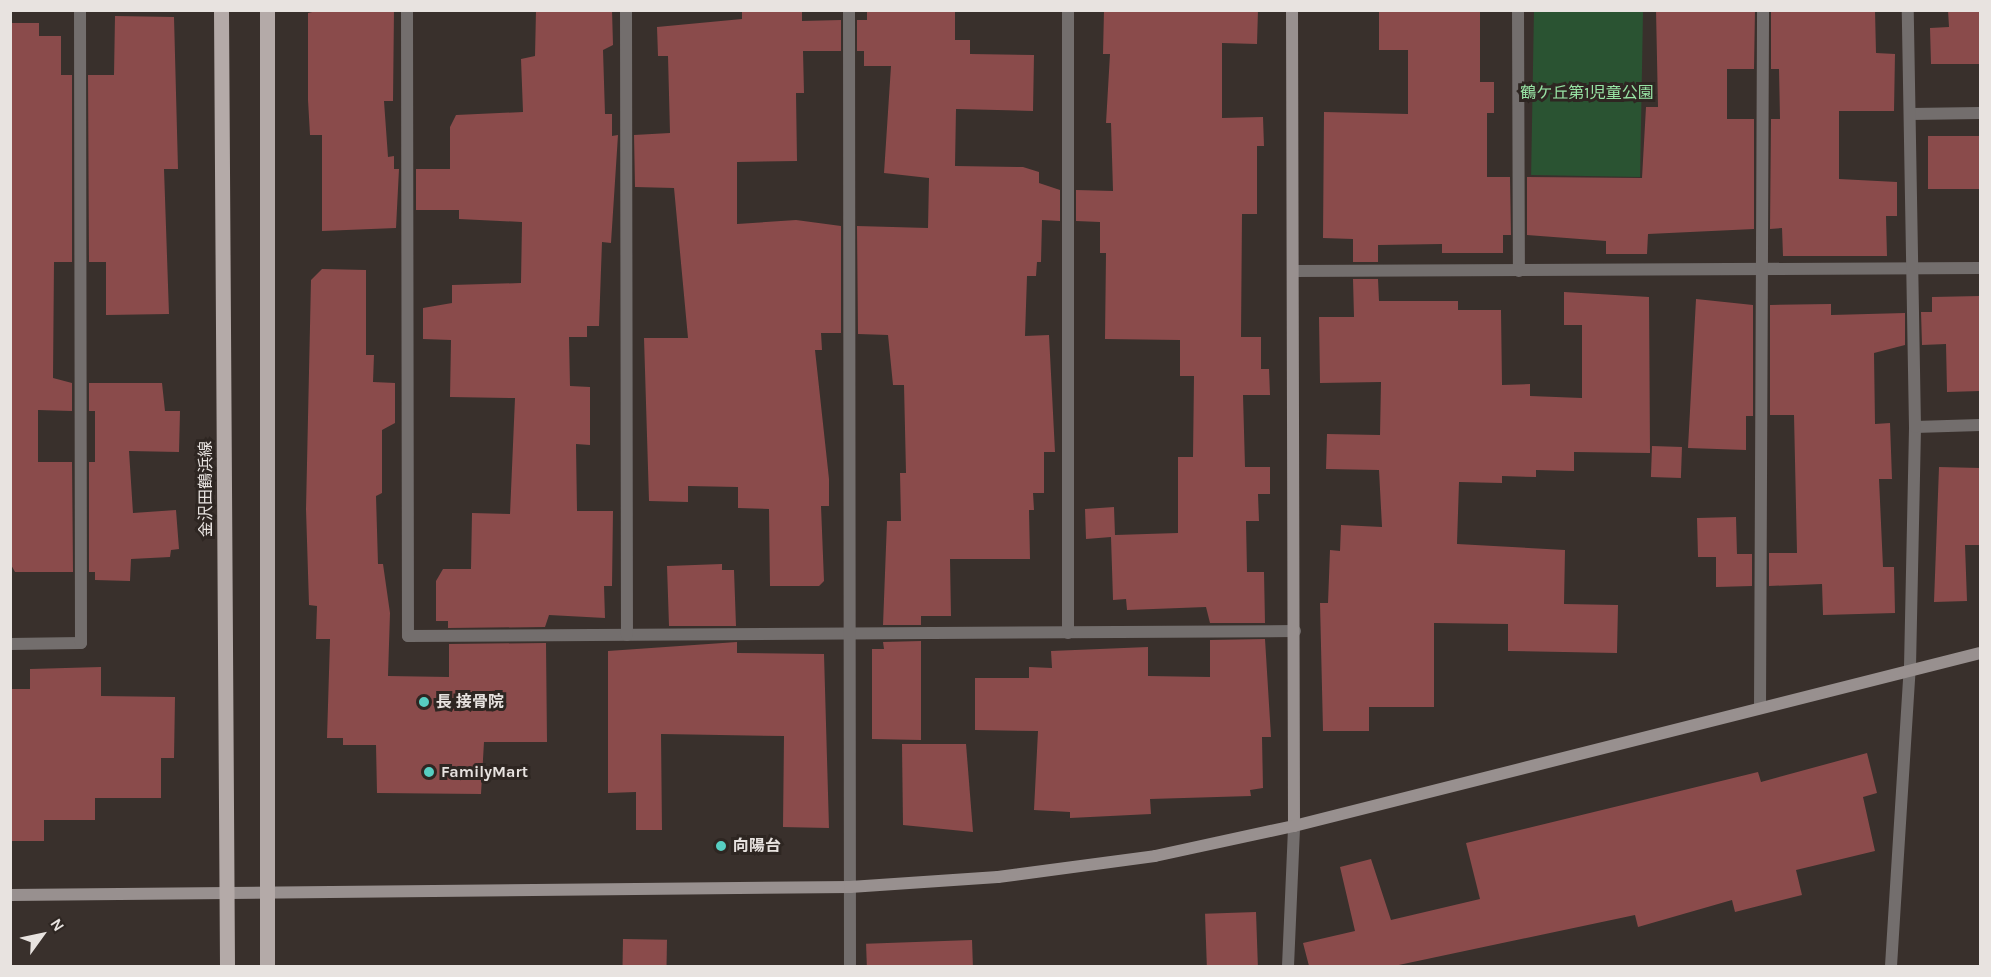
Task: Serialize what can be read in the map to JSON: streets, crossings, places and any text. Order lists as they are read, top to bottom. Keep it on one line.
{"streets":{"main road":["金沢田鶴浜線"]},"parks":["鶴ケ丘第1児童公園"],"places":["長 接骨院","FamilyMart","向陽台"],"north":"top right"}
